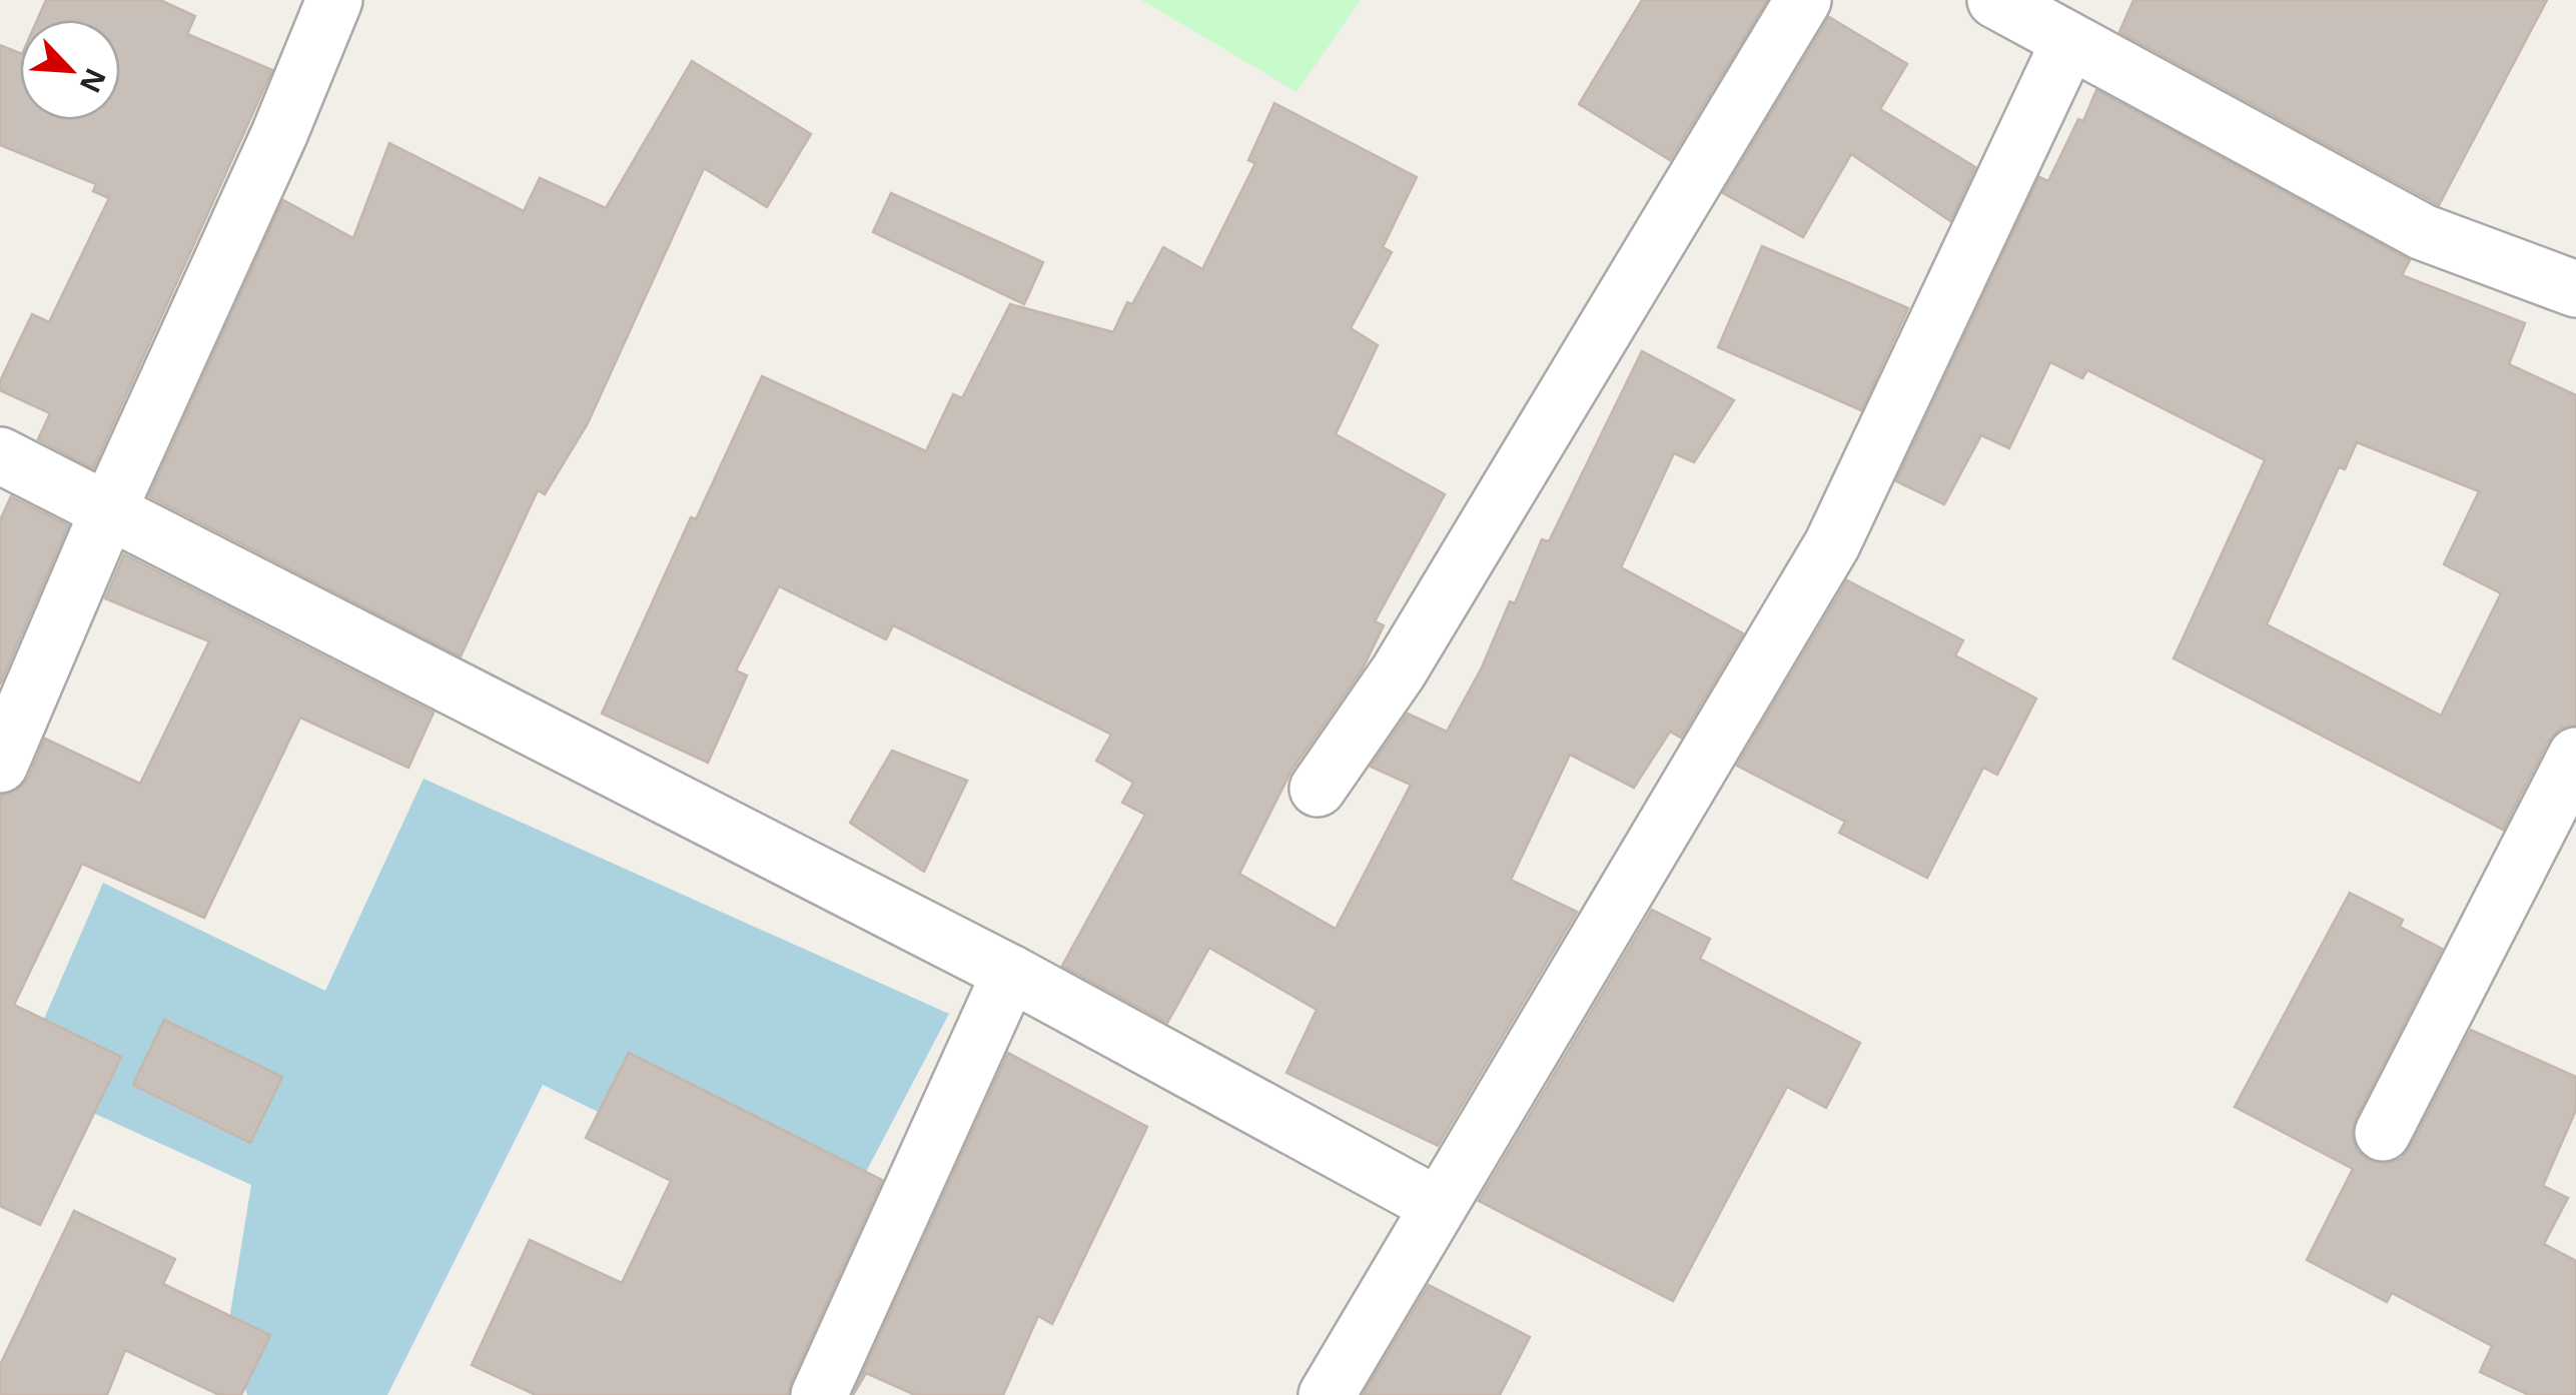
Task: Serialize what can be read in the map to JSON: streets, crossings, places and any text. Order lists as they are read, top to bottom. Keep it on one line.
{"north":"bottom right"}
